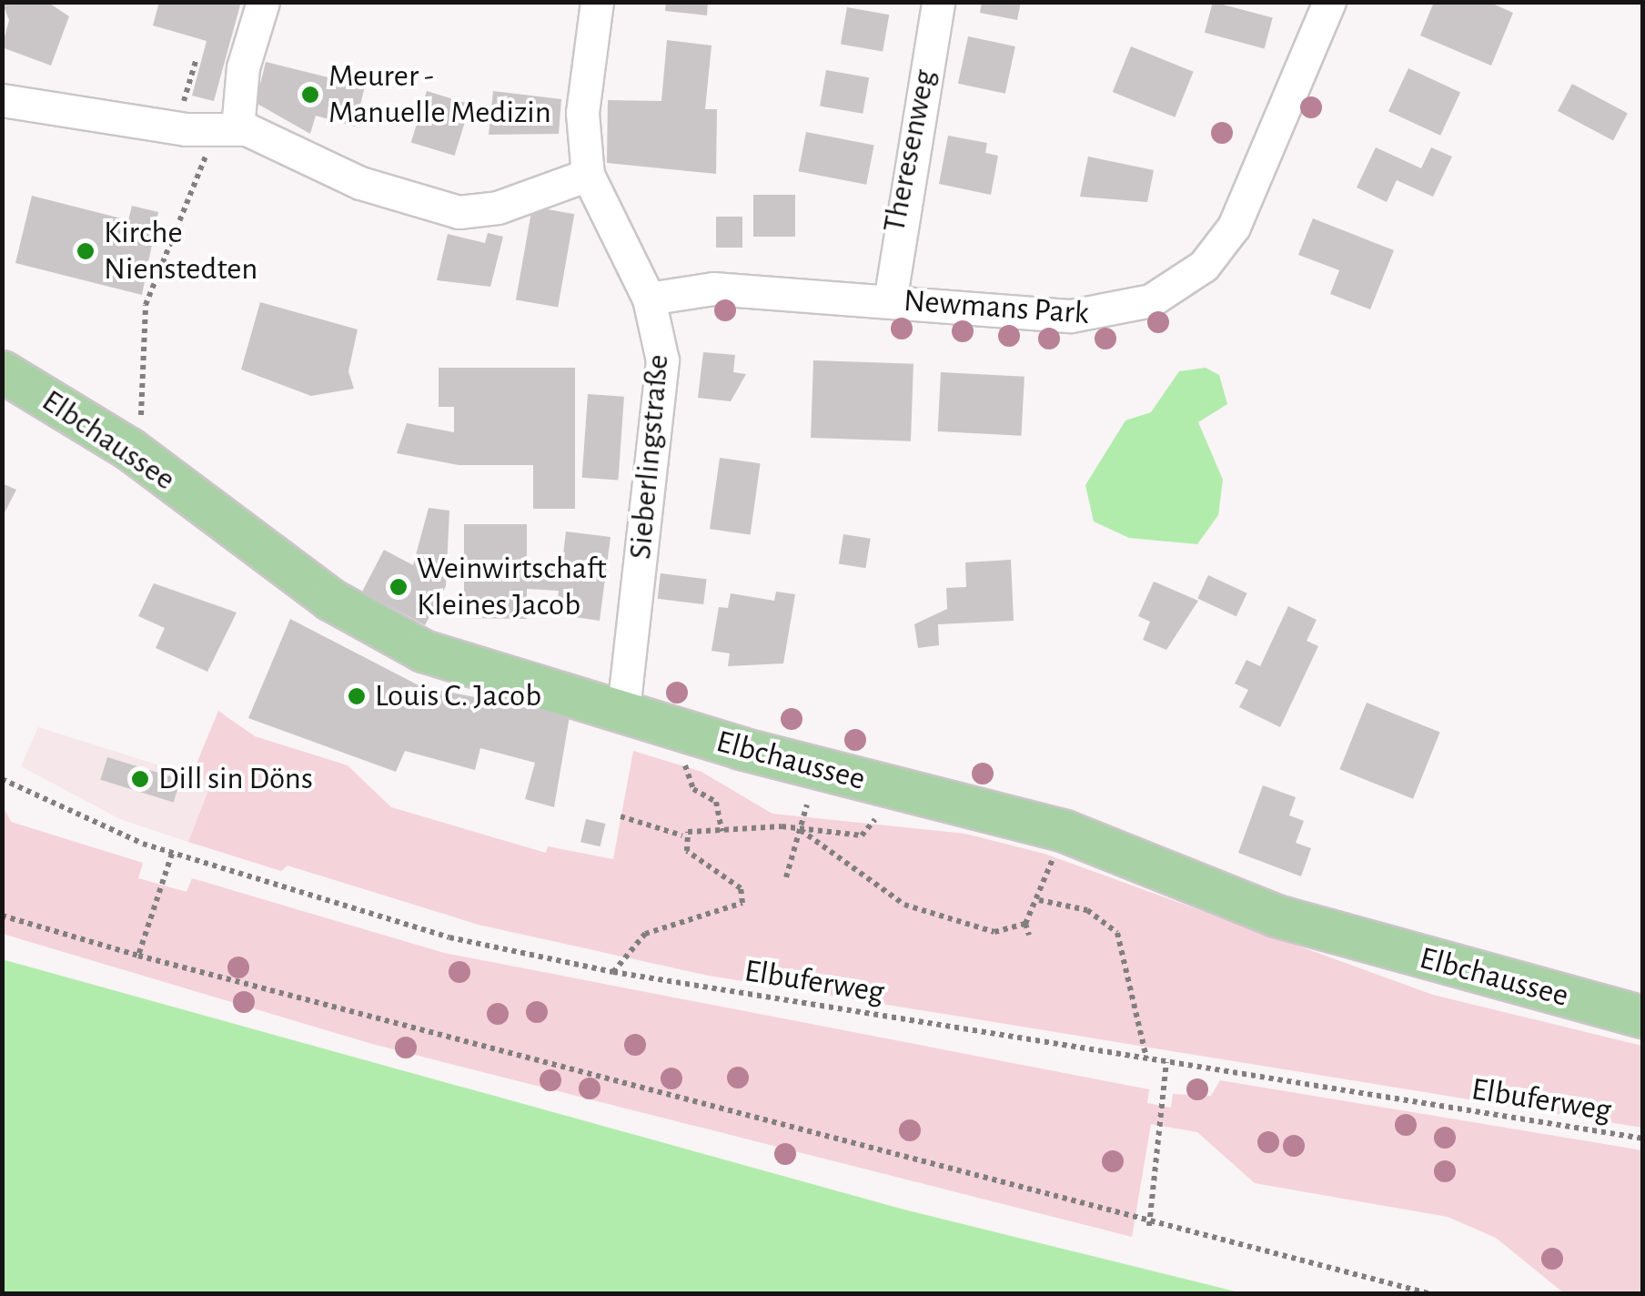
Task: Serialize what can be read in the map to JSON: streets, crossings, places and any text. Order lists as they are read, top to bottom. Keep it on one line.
{"streets":{"main road":["Elbchaussee"],"street":["Theresenweg","Newmans Park","Sieberlingstraße"],"path":["Elbuferweg"]},"crossings":[["Theresenweg","Newmans Park"],["Newmans Park","Sieberlingstraße"],["Elbchaussee","Sieberlingstraße"]],"places":["Meurer - Manuelle Medizin","Kirche Nienstedten","Weinwirtschaft Kleines Jacob","Louis C. Jacob","Dill sin Döns"]}
